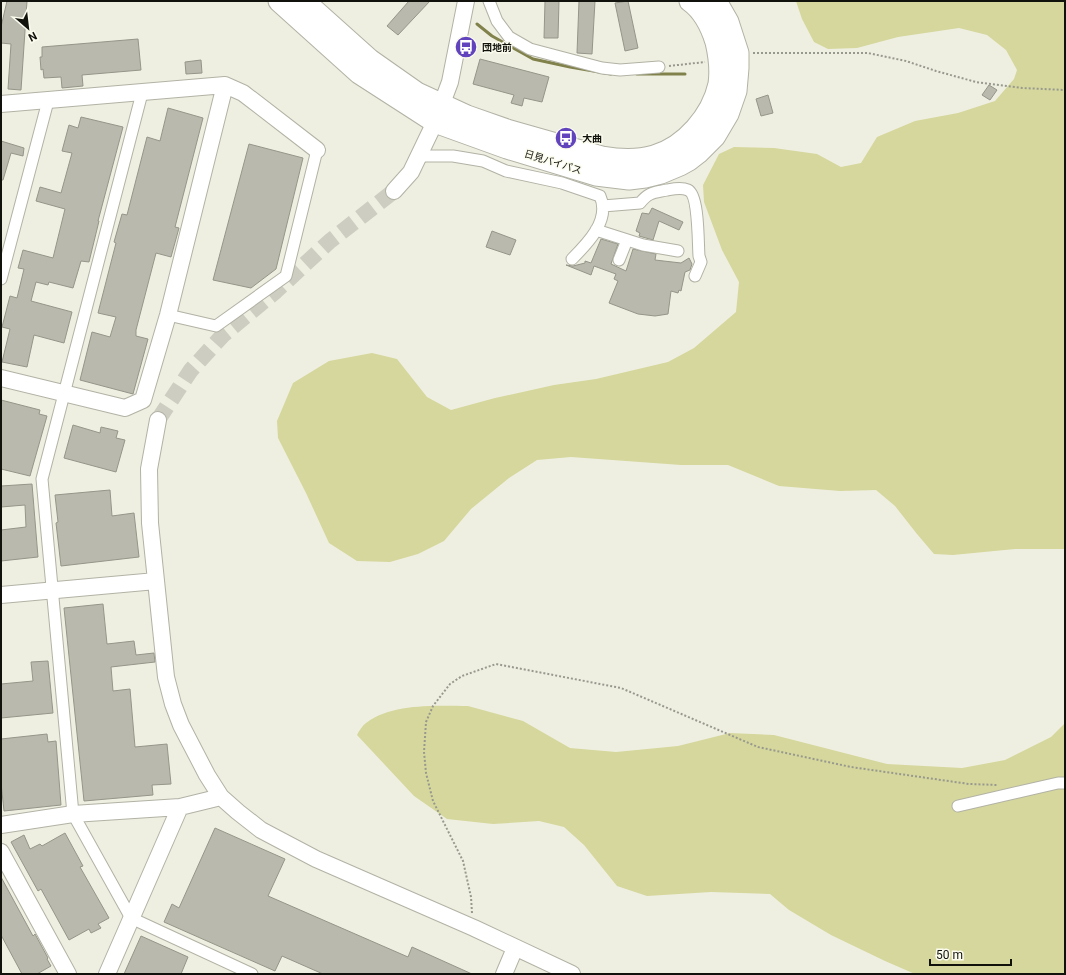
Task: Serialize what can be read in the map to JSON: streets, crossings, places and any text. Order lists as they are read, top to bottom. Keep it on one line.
{"streets":{"highway":["日見バイパス"]},"places":{"bus stop":["団地前","大曲"]},"scale_bar":"50 m","north":"bottom right"}
